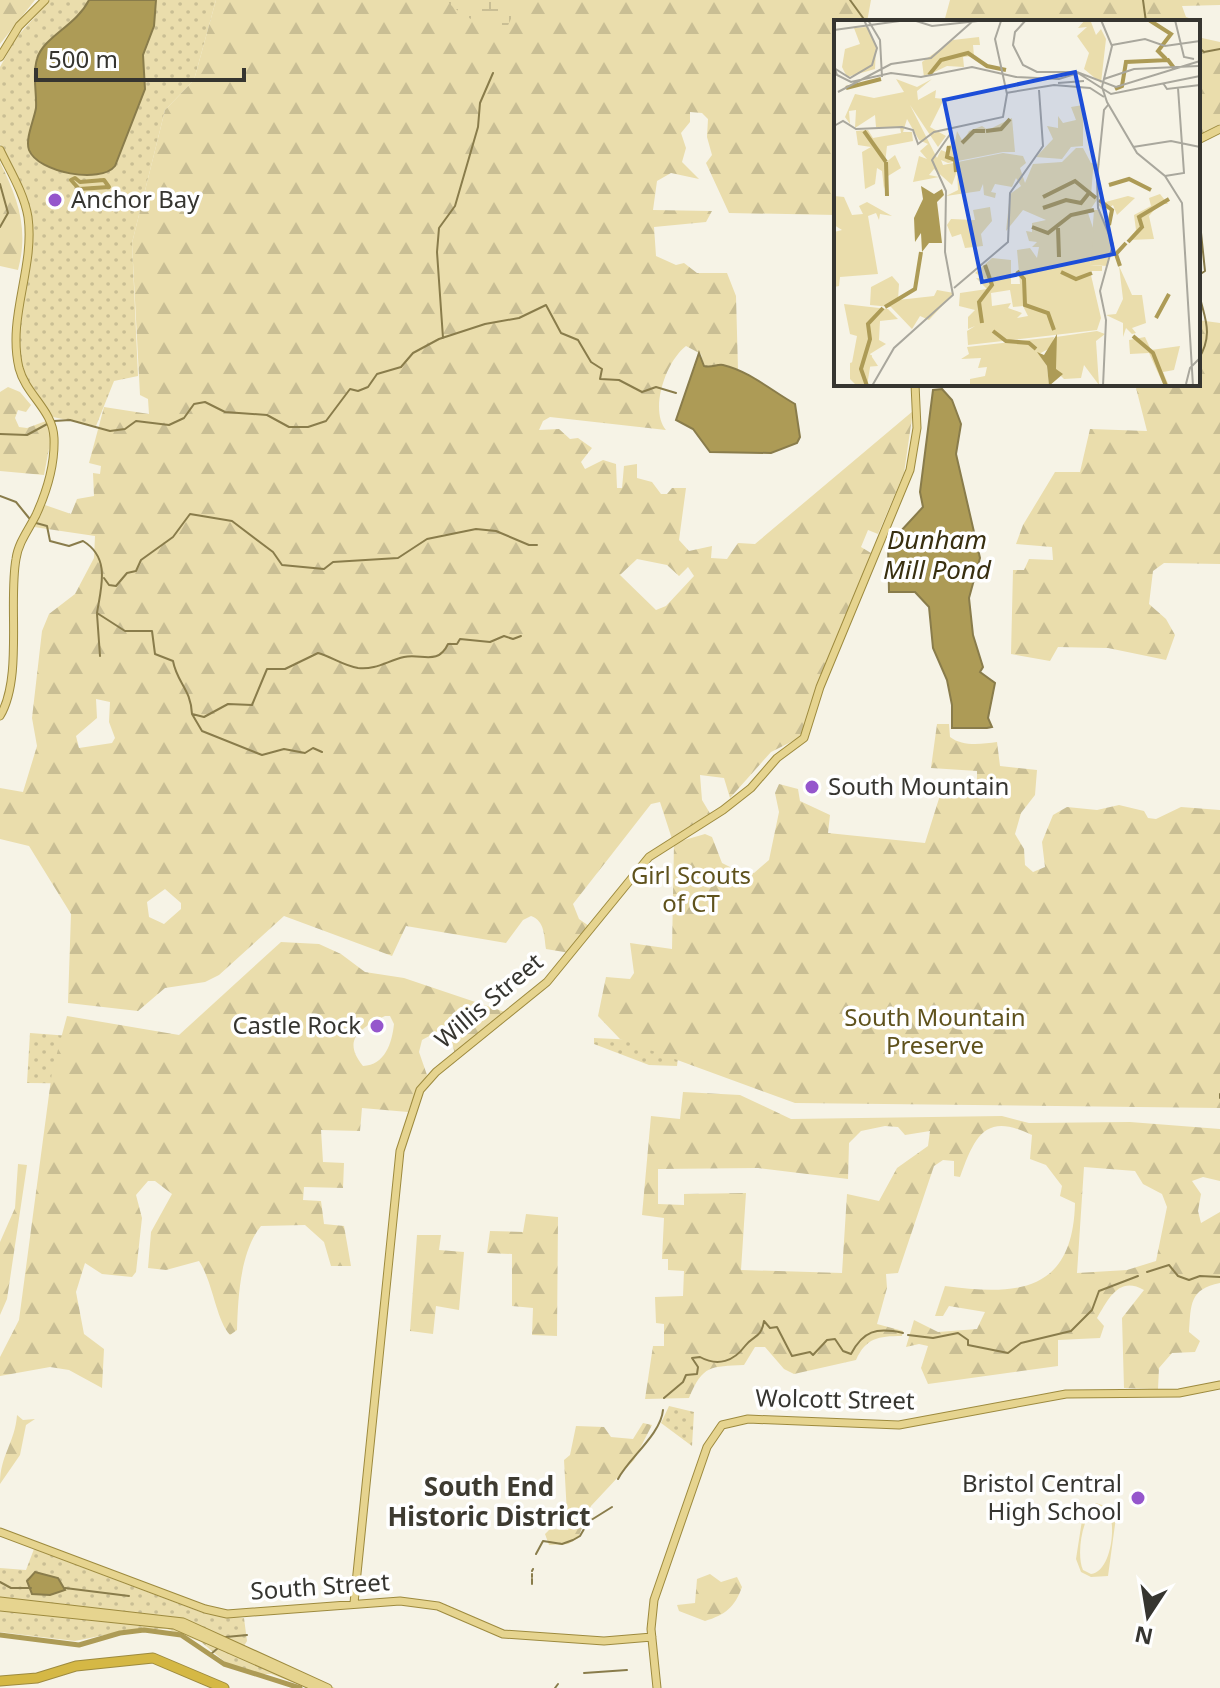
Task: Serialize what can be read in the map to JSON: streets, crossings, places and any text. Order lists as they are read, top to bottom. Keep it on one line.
{"streets":{"main road":["Willis Street","Wolcott Street","South Street"]},"crossings":[["Willis Street","South Street"],["Wolcott Street","South Street"]],"districts":["South End Historic District"],"water":["Dunham Mill Pond"],"parks":["Girl Scouts of CT","South Mountain Preserve"],"places":["Anchor Bay","South Mountain","Castle Rock","Bristol Central High School"],"scale_bar":"500 m","north":"bottom"}
